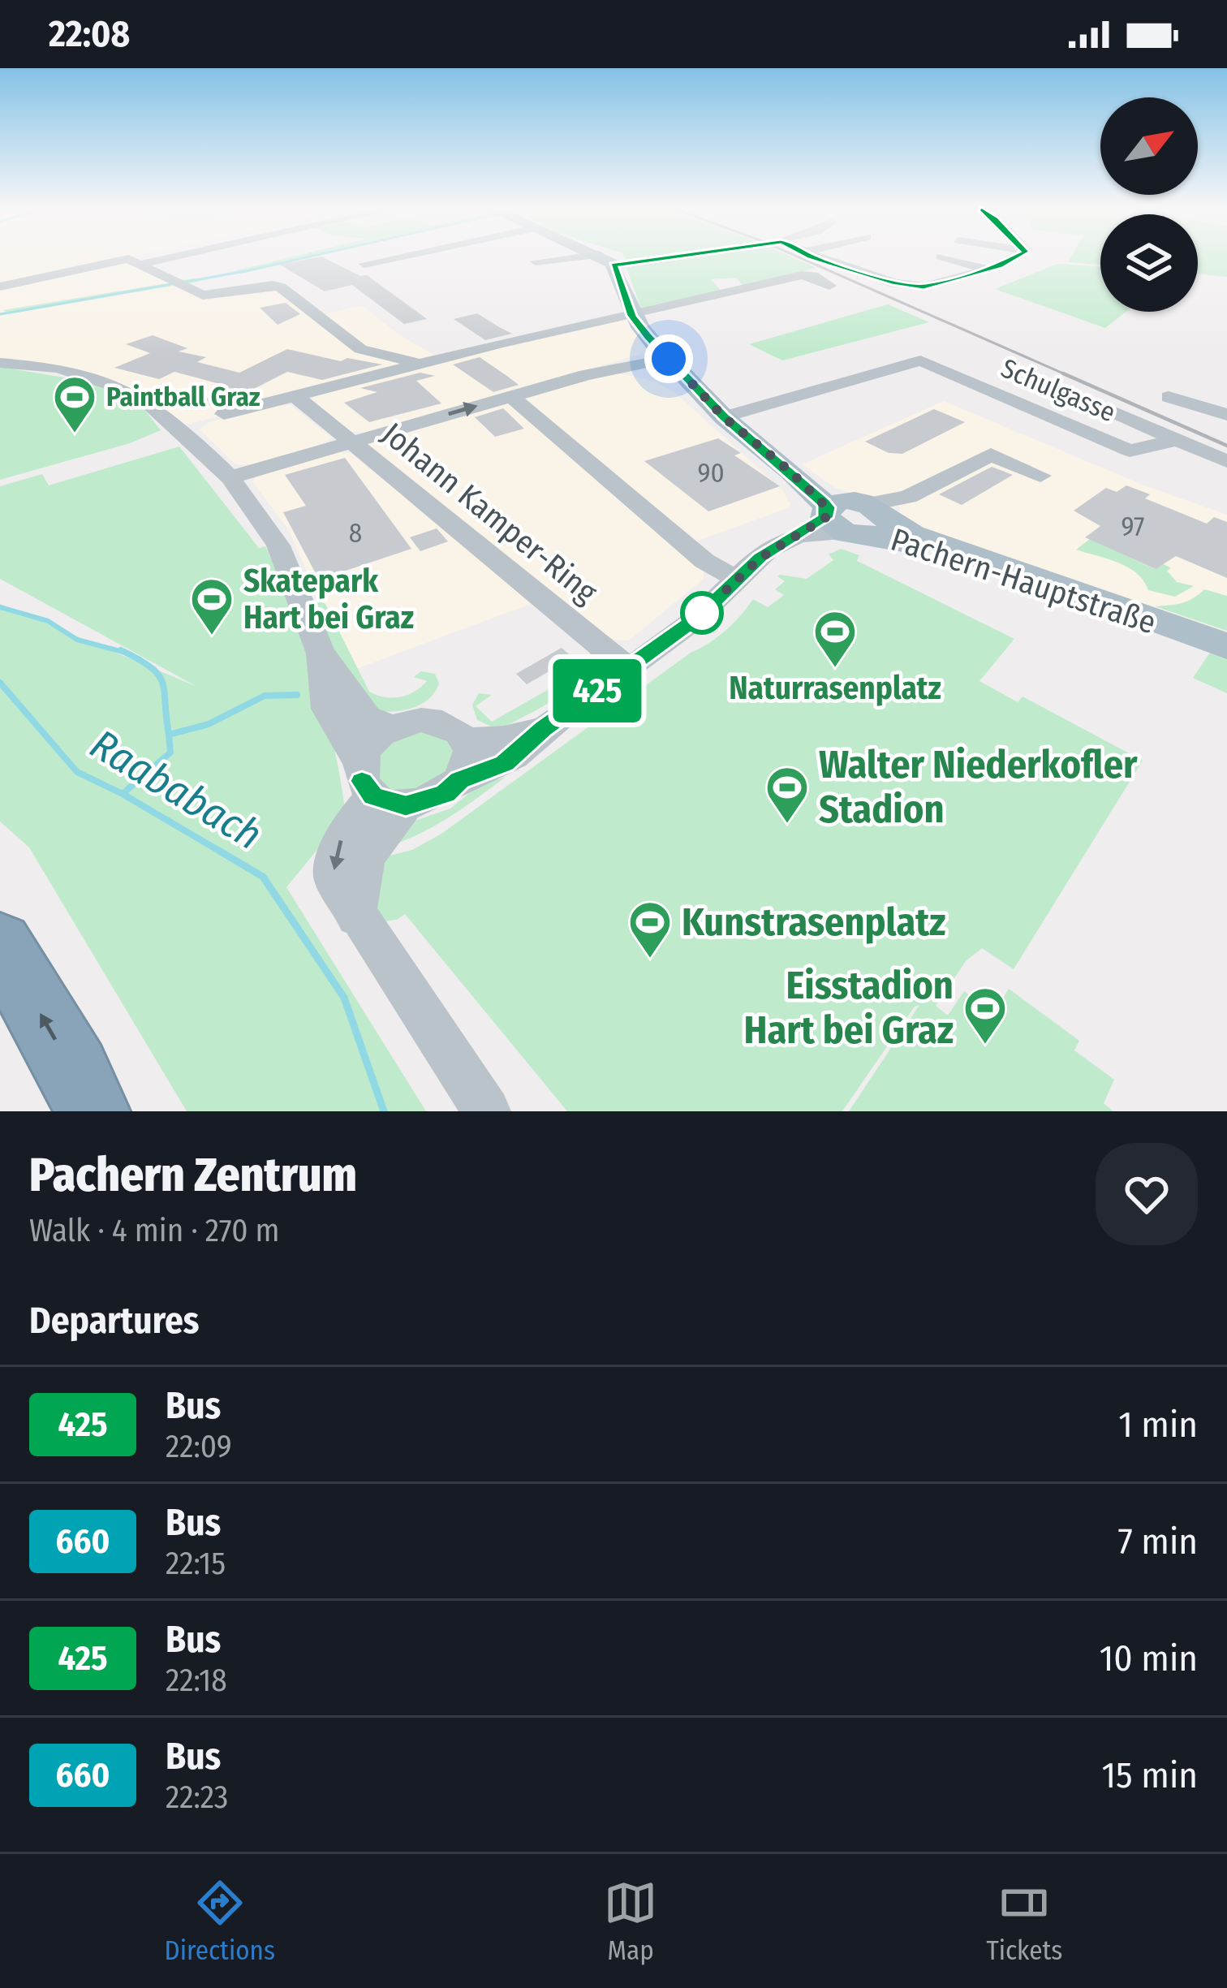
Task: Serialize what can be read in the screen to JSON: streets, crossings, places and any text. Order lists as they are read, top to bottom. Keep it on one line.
{"streets":{"main road":["Pachern-Hauptstraße"],"street":["Schulgasse","Johann Kamper-Ring"]},"crossings":[["Schulgasse","Pachern-Hauptstraße"],["Johann Kamper-Ring","Pachern-Hauptstraße"]],"water":["Raababach"],"places":{"sports":["Paintball Graz","Skatepark Hart bei Graz","Naturrasenplatz","Walter Niederkofler Stadion","Kunstrasenplatz","Eisstadion Hart bei Graz"]},"lines":["bus line 425"],"house_numbers":["90","97","8"],"north":"top right","page":{"status":"22:08","on_map":"425","heading":[["Pachern Zentrum","Walk · 4 min · 270 m"],"Departures"],"list":[{"mark":"425","name":"Bus","note":"22:09","value":"1 min"},{"mark":"660","name":"Bus","note":"22:15","value":"7 min"},{"mark":"425","name":"Bus","note":"22:18","value":"10 min"},{"mark":"660","name":"Bus","note":"22:23","value":"15 min"}],"tabs":["Directions","Map","Tickets"]}}
